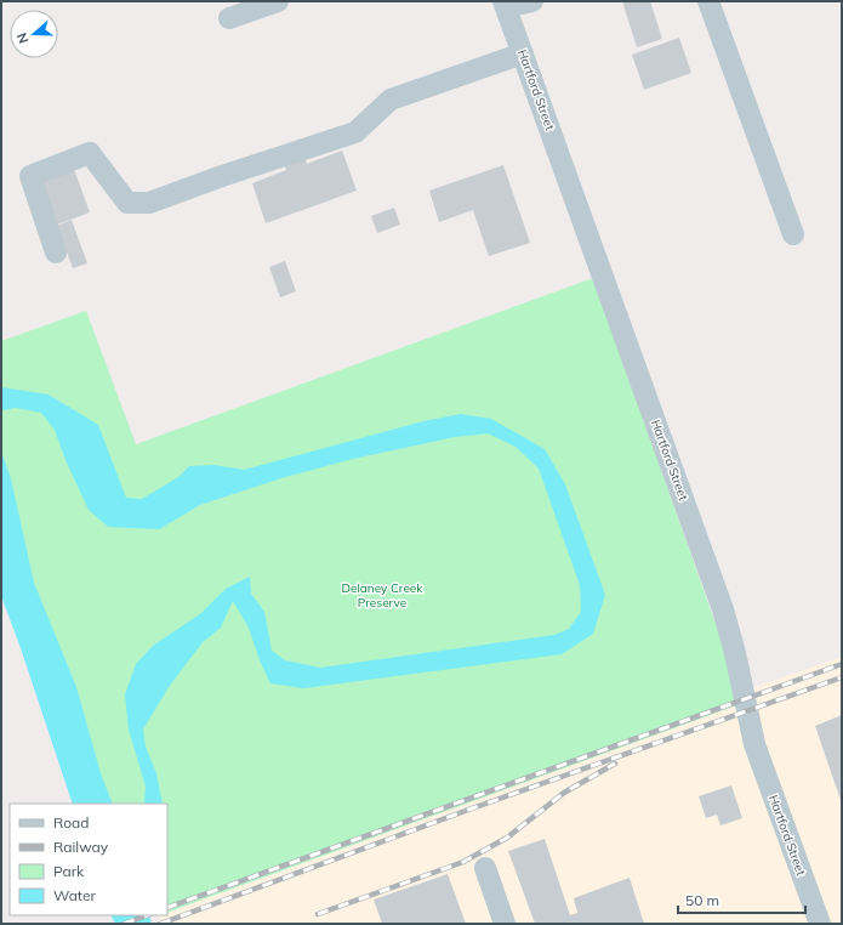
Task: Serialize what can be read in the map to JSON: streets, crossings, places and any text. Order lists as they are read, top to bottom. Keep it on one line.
{"streets":{"street":["Hartford Street"]},"parks":["Delaney Creek Preserve"],"legend":["Road","Railway","Park","Water"],"scale_bar":"50 m","north":"left"}
